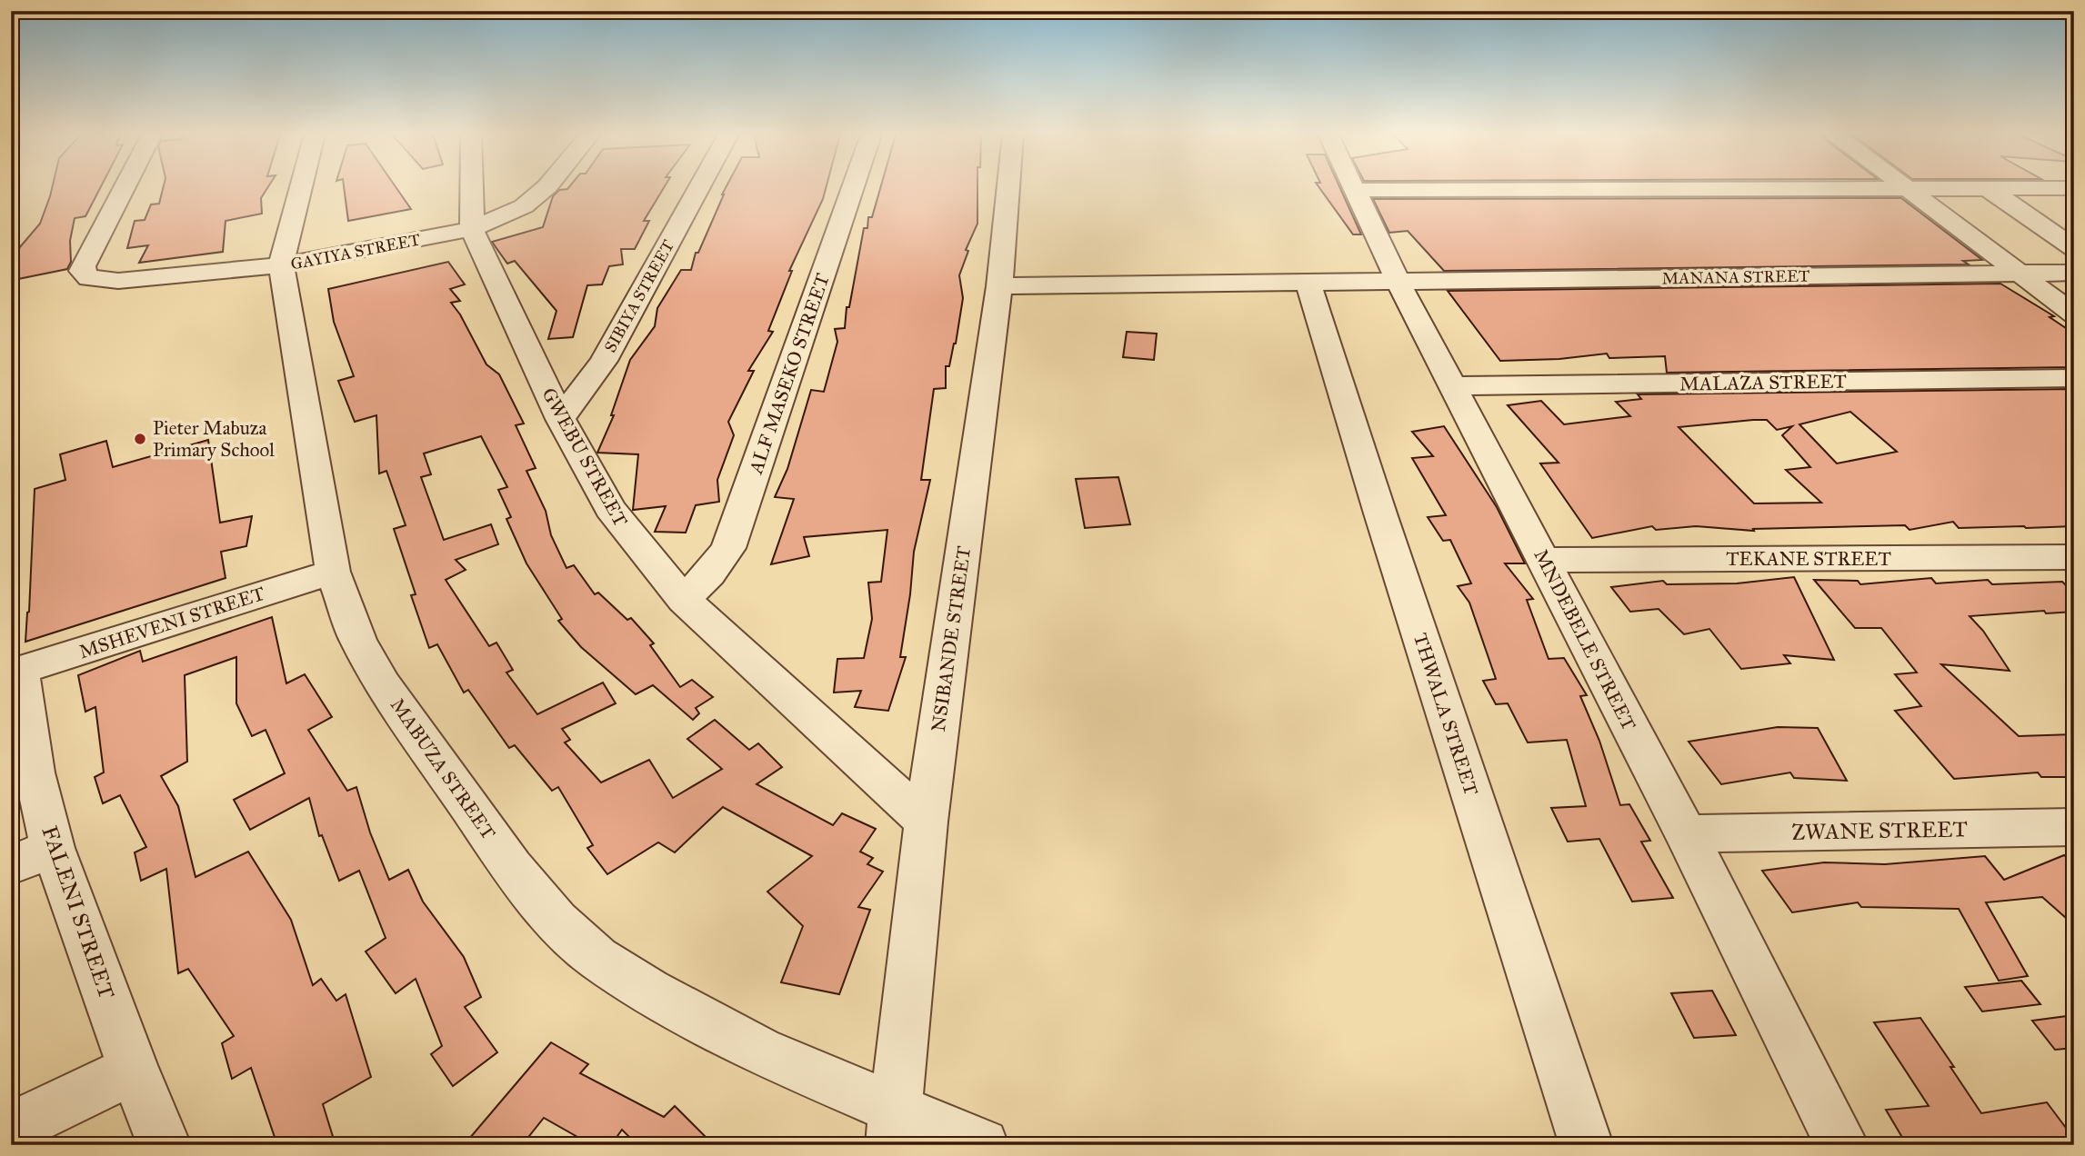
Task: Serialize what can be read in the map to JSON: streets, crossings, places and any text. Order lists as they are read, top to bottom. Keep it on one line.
{"streets":{"street":["GAYIYA STREET","MANANA STREET","SIBIYA STREET","ALF MASEKO STREET","MALAZA STREET","GWEBU STREET","TEKANE STREET","MSHEVENI STREET","NSIBANDE STREET","MNDEBELE STREET","THWALA STREET","MABUZA STREET","ZWANE STREET","FALENI STREET"]},"crossings":[["GAYIYA STREET","GWEBU STREET"],["GAYIYA STREET","MABUZA STREET"],["MANANA STREET","NSIBANDE STREET"],["MANANA STREET","MNDEBELE STREET"],["MANANA STREET","THWALA STREET"],["SIBIYA STREET","GWEBU STREET"],["ALF MASEKO STREET","GWEBU STREET"],["MALAZA STREET","MNDEBELE STREET"],["GWEBU STREET","NSIBANDE STREET"],["TEKANE STREET","MNDEBELE STREET"],["MSHEVENI STREET","MABUZA STREET"],["MSHEVENI STREET","FALENI STREET"],["NSIBANDE STREET","MABUZA STREET"],["MNDEBELE STREET","ZWANE STREET"]],"places":["Pieter Mabuza Primary School"]}
